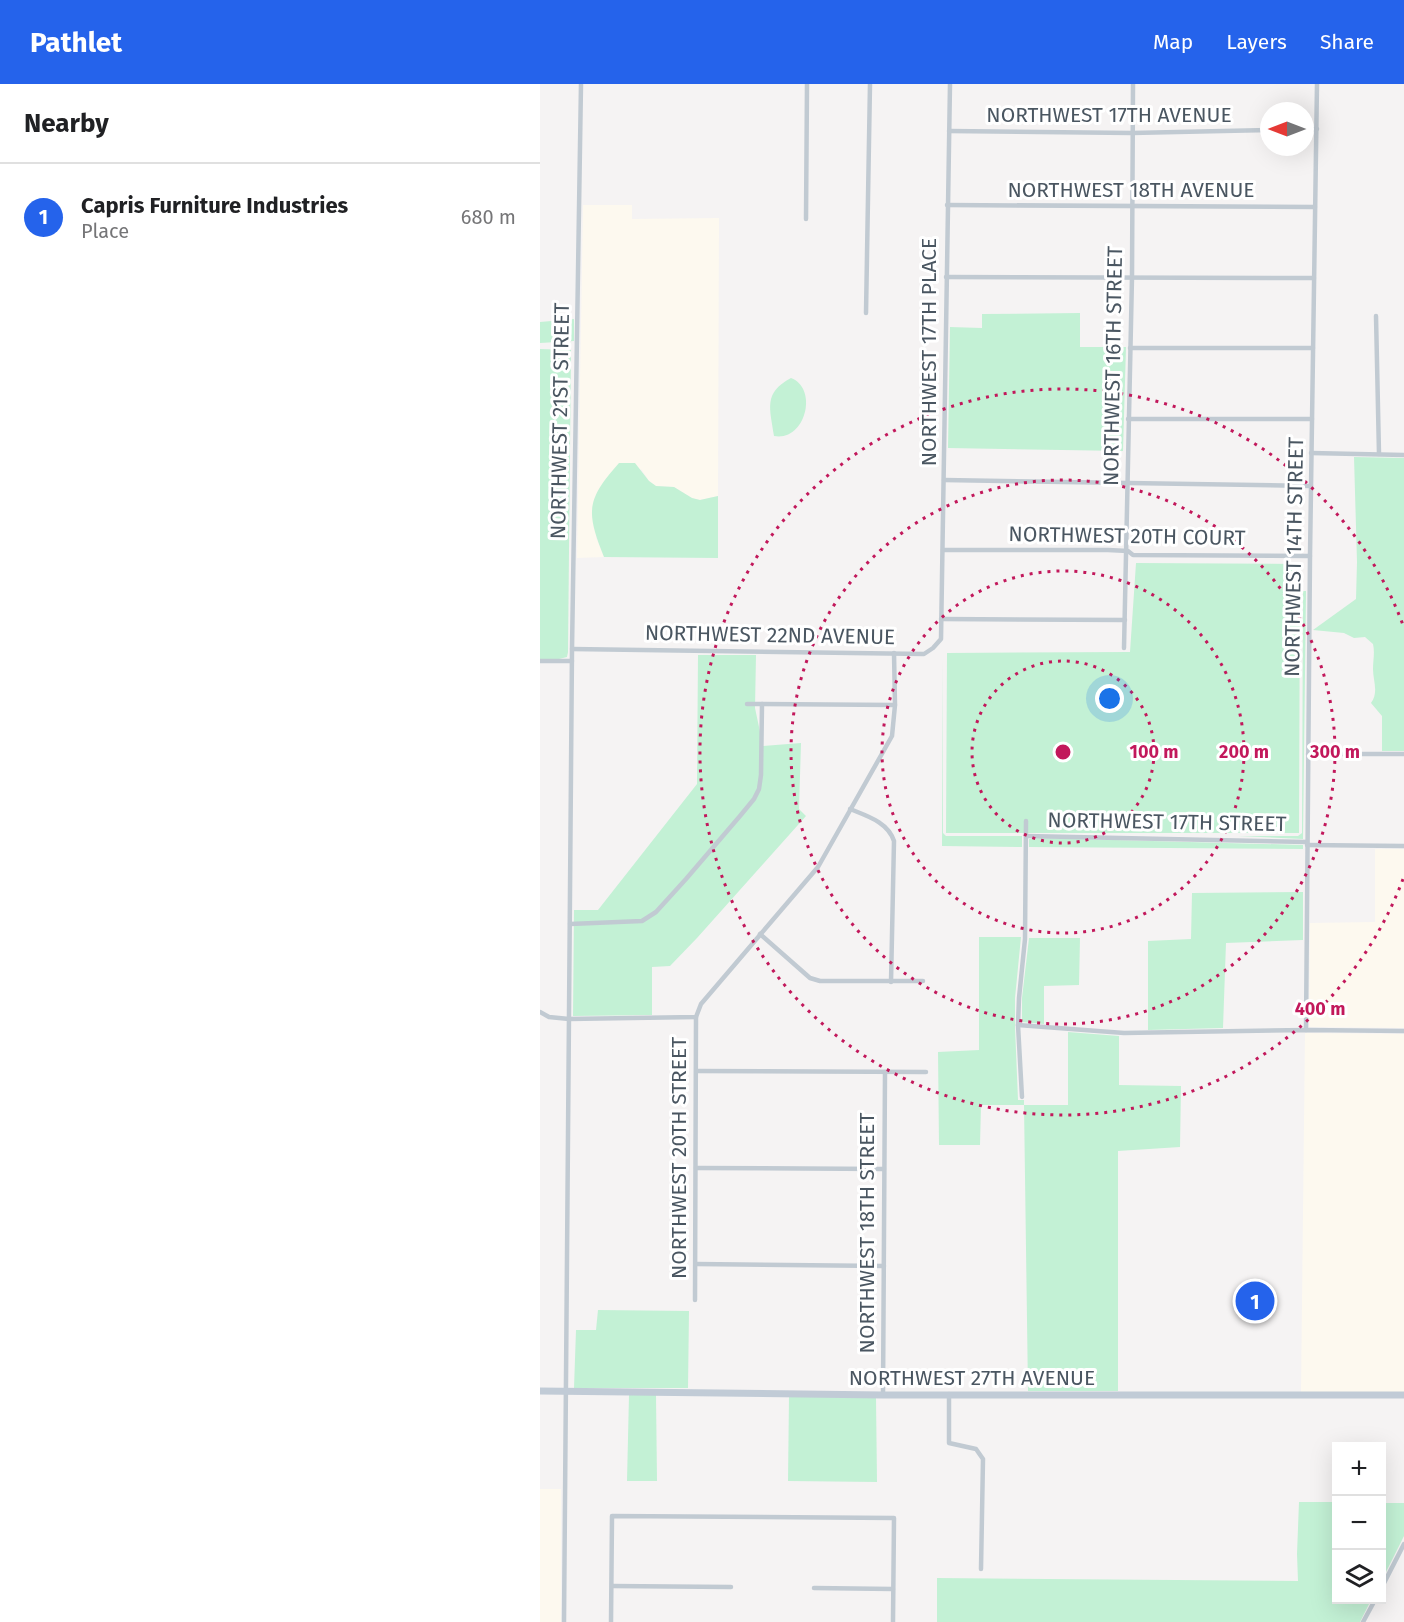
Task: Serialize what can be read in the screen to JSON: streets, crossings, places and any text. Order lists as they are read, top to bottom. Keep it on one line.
{"streets":{"street":["NORTHWEST 17TH AVENUE","NORTHWEST 18TH AVENUE","NORTHWEST 17TH PLACE","NORTHWEST 16TH STREET","NORTHWEST 21ST STREET","NORTHWEST 20TH COURT","NORTHWEST 14TH STREET","NORTHWEST 22ND AVENUE","NORTHWEST 17TH STREET","NORTHWEST 20TH STREET","NORTHWEST 18TH STREET","NORTHWEST 27TH AVENUE"]},"crossings":[["NORTHWEST 17TH AVENUE","NORTHWEST 17TH PLACE"],["NORTHWEST 17TH AVENUE","NORTHWEST 16TH STREET"],["NORTHWEST 18TH AVENUE","NORTHWEST 17TH PLACE"],["NORTHWEST 18TH AVENUE","NORTHWEST 16TH STREET"],["NORTHWEST 18TH AVENUE","NORTHWEST 14TH STREET"],["NORTHWEST 17TH PLACE","NORTHWEST 20TH COURT"],["NORTHWEST 17TH PLACE","NORTHWEST 22ND AVENUE"],["NORTHWEST 16TH STREET","NORTHWEST 20TH COURT"],["NORTHWEST 21ST STREET","NORTHWEST 22ND AVENUE"],["NORTHWEST 21ST STREET","NORTHWEST 27TH AVENUE"],["NORTHWEST 20TH COURT","NORTHWEST 14TH STREET"],["NORTHWEST 14TH STREET","NORTHWEST 17TH STREET"],["NORTHWEST 18TH STREET","NORTHWEST 27TH AVENUE"]],"north":"left","page":{"header":"Pathlet","nav":["Map","Layers","Share"],"heading":"Nearby","list":[{"mark":"1","name":"Capris Furniture Industries","note":"Place","value":"680 m"}],"pins":"1","map_buttons":["+","−"]},"rings":["100 m","200 m","300 m","400 m"]}
